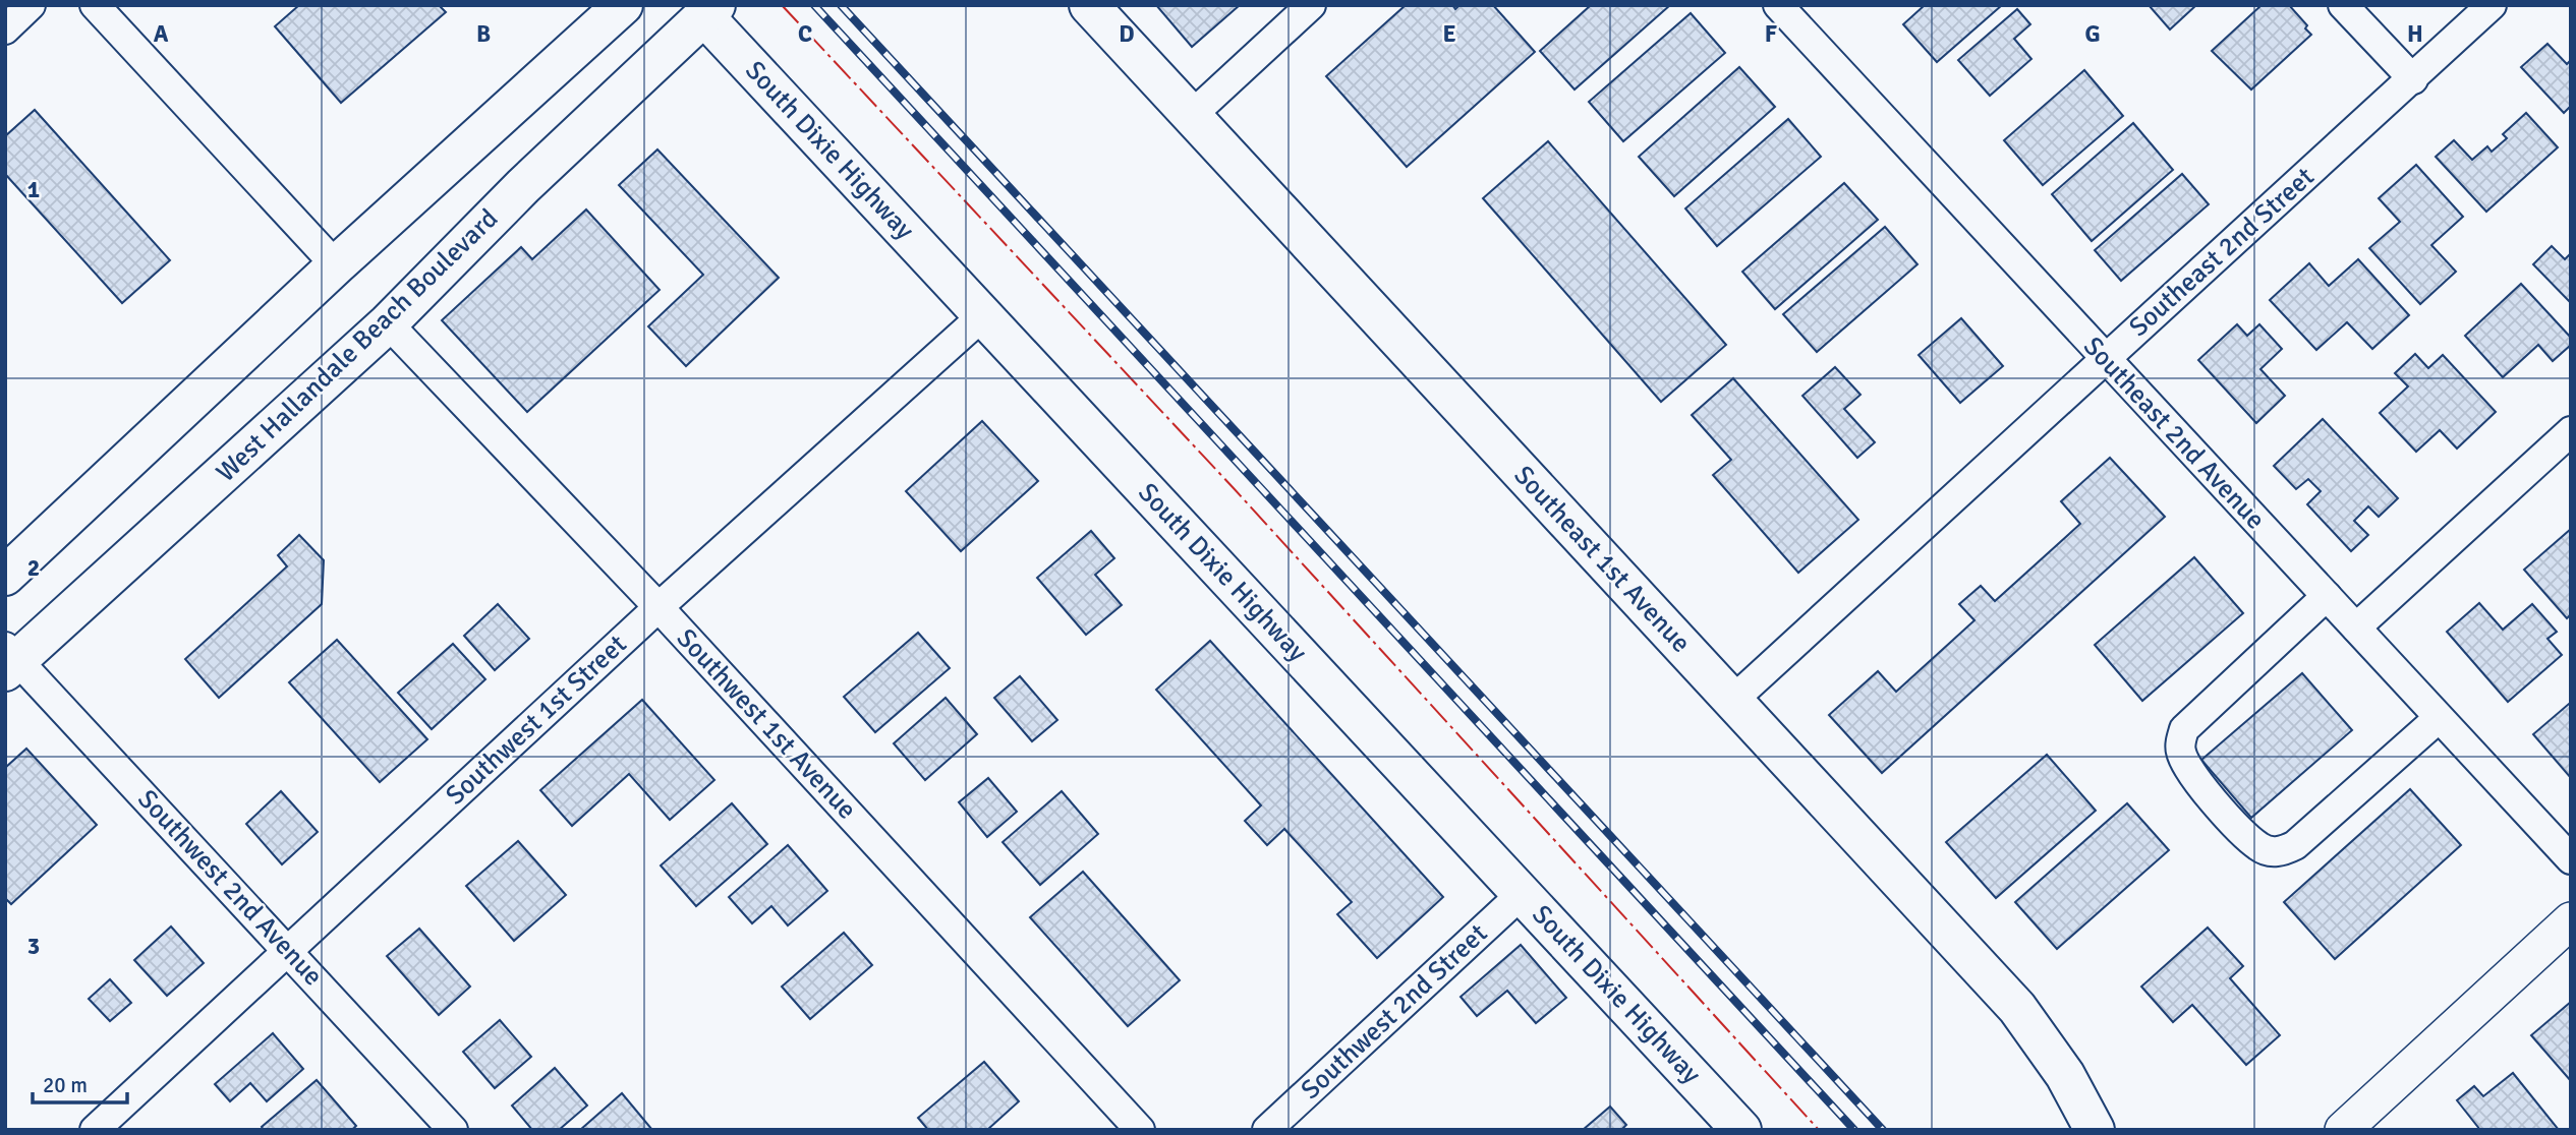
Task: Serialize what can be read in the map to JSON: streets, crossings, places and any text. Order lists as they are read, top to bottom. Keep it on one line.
{"streets":{"main road":["South Dixie Highway","West Hallandale Beach Boulevard","Southeast 1st Avenue"],"street":["Southeast 2nd Street","Southeast 2nd Avenue","Southwest 1st Street","Southwest 1st Avenue","Southwest 2nd Avenue","Southwest 2nd Street"]},"crossings":[["South Dixie Highway","West Hallandale Beach Boulevard"],["South Dixie Highway","Southwest 1st Street"],["South Dixie Highway","Southwest 2nd Street"],["Southeast 2nd Street","Southeast 2nd Avenue"],["Southeast 2nd Street","Southeast 1st Avenue"],["West Hallandale Beach Boulevard","Southwest 1st Avenue"],["West Hallandale Beach Boulevard","Southwest 2nd Avenue"],["Southwest 1st Street","Southwest 1st Avenue"],["Southwest 1st Street","Southwest 2nd Avenue"]],"scale_bar":"20 m","grid":{"columns":["A","B","C","D","E","F","G","H"],"rows":["1","2","3"]}}
